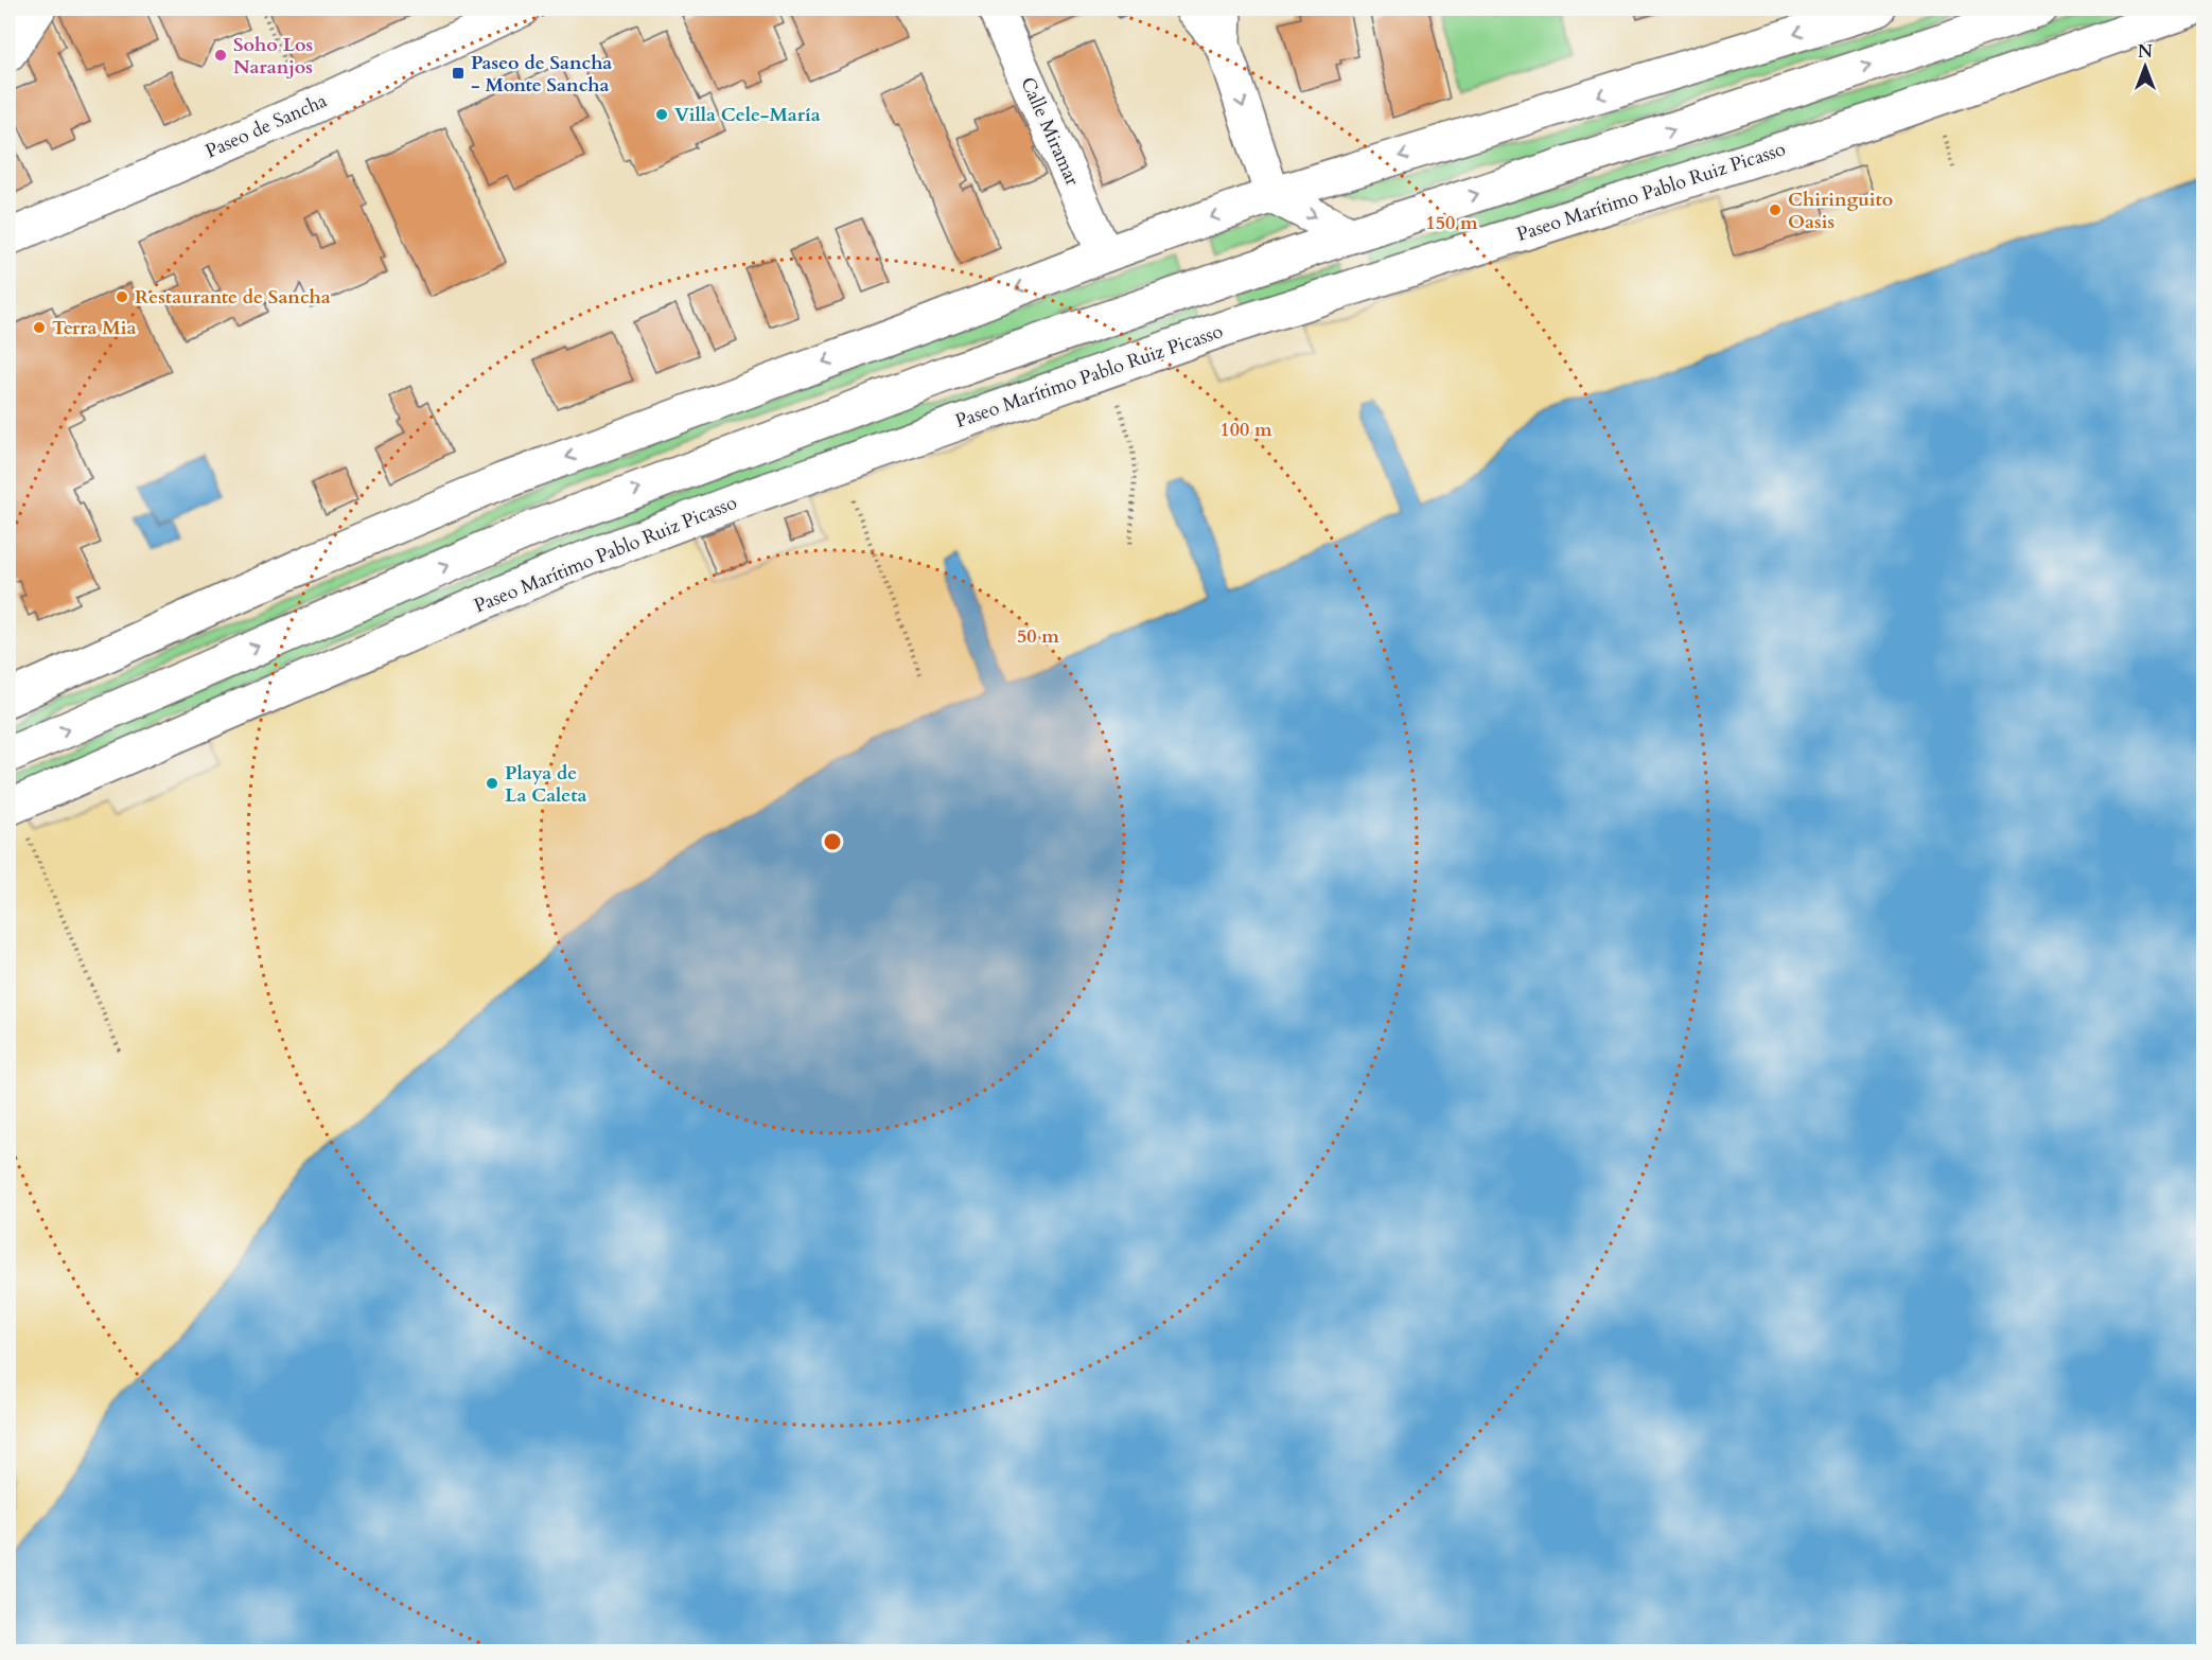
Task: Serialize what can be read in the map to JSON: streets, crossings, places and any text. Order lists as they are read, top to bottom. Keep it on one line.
{"streets":{"main road":["Paseo de Sancha","Calle Miramar","Paseo Marítimo Pablo Ruiz Picasso"]},"places":{"other":["Soho Los Naranjos","Villa Cele-María","Chiringuito Oasis","Restaurante de Sancha","Terra Mia","Playa de La Caleta"],"transit":["Paseo de Sancha - Monte Sancha"]},"north":"top","rings":["150 m","100 m","50 m"]}
